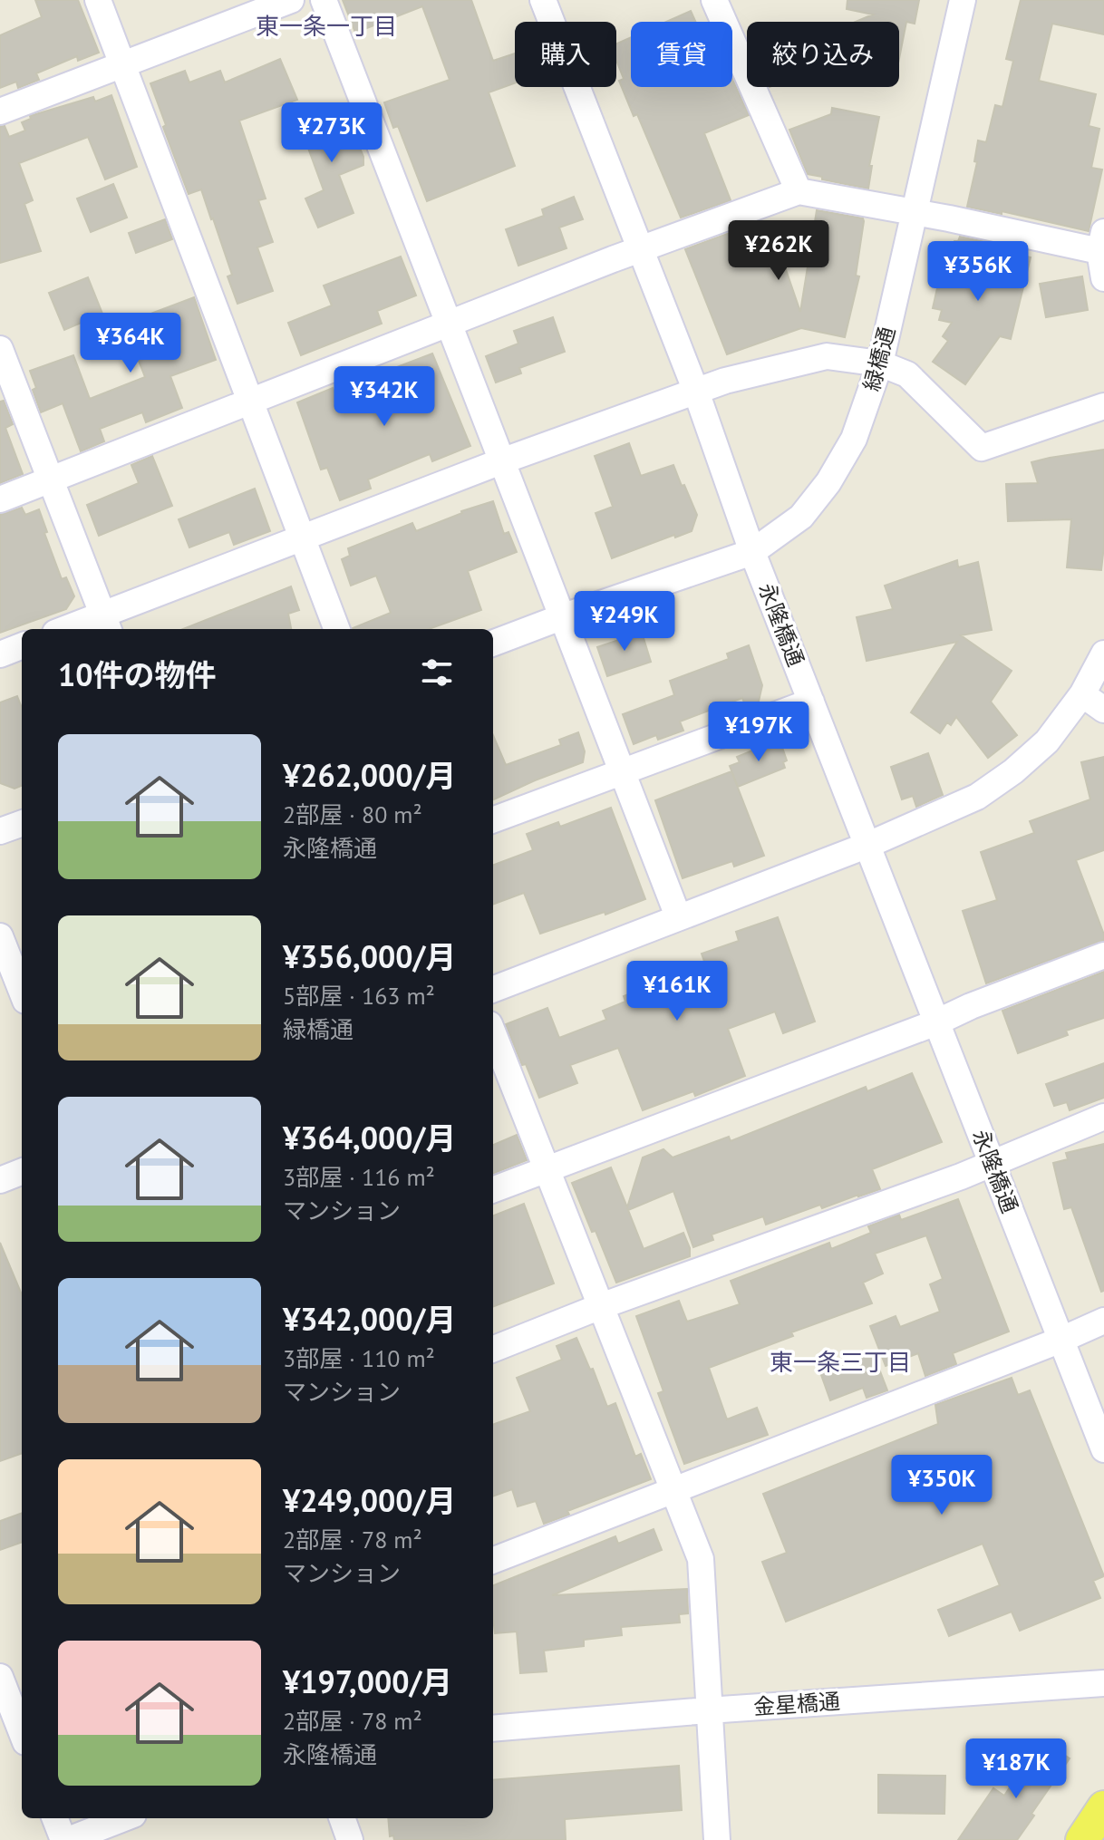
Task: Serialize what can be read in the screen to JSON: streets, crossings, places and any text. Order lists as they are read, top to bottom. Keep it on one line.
{"streets":{"street":["緑橋通","永隆橋通","金星橋通"]},"crossings":[["緑橋通","永隆橋通"]],"districts":["東一条一丁目","東一条三丁目"],"page":{"chip":["購入","賃貸","絞り込み"],"price":["¥273K","¥262K","¥356K","¥364K","¥342K","¥249K","¥197K","¥161K","¥350K","¥187K"],"heading":"10件の物件","list":[{"name":"¥262,000/月","note":"2部屋 · 80 m² · 永隆橋通"},{"name":"¥356,000/月","note":"5部屋 · 163 m² · 緑橋通"},{"name":"¥364,000/月","note":"3部屋 · 116 m² · マンション"},{"name":"¥342,000/月","note":"3部屋 · 110 m² · マンション"},{"name":"¥249,000/月","note":"2部屋 · 78 m² · マンション"},{"name":"¥197,000/月","note":"2部屋 · 78 m² · 永隆橋通"}]}}
